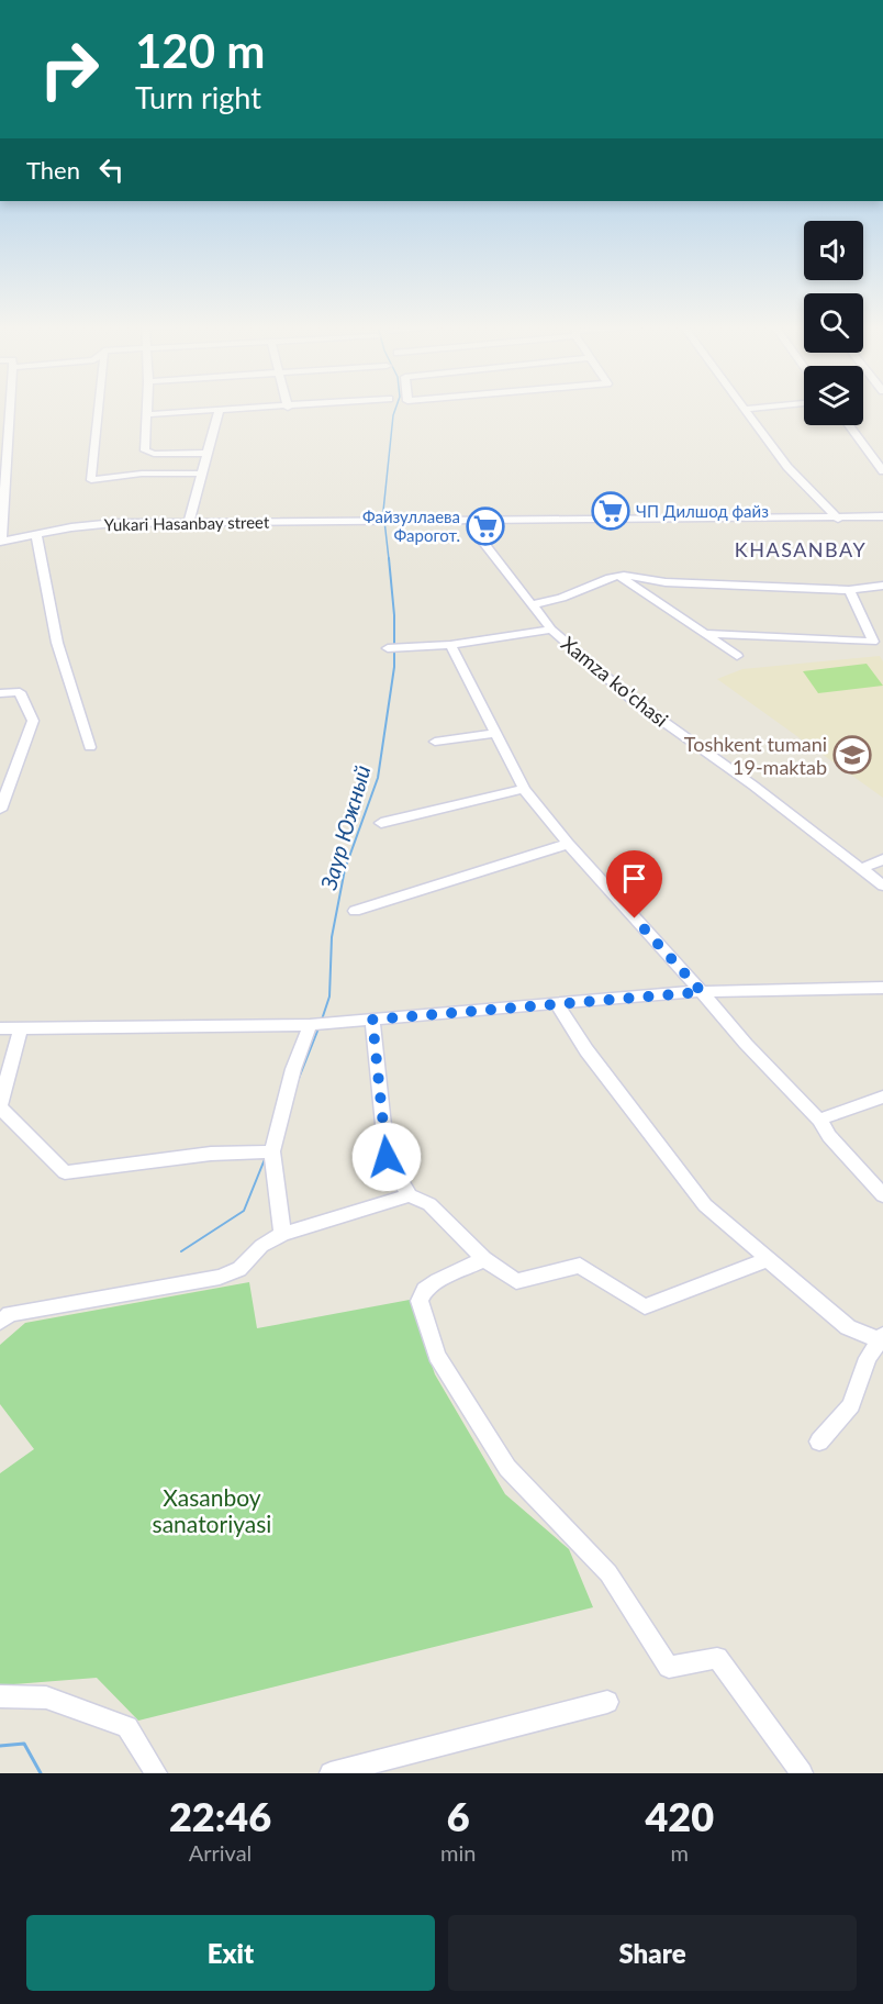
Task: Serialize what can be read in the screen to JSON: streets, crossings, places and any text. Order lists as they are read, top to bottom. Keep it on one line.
{"streets":{"street":["Yukari Hasanbay street","Xamza ko'chasi"]},"crossings":[["Yukari Hasanbay street","Xamza ko'chasi"]],"districts":["KHASANBAY"],"water":["Заур Южный"],"parks":["Xasanboy sanatoriyasi"],"places":{"supermarket":["ЧП Дилшод файз","Файзуллаева Фарогот."],"school or university":["Toshkent tumani 19-maktab"]},"page":{"turn":["120 m","Turn right"],"then":"Then","eta":["22:46","Arrival","6","min","420","m"],"buttons":["Exit","Share"]}}
